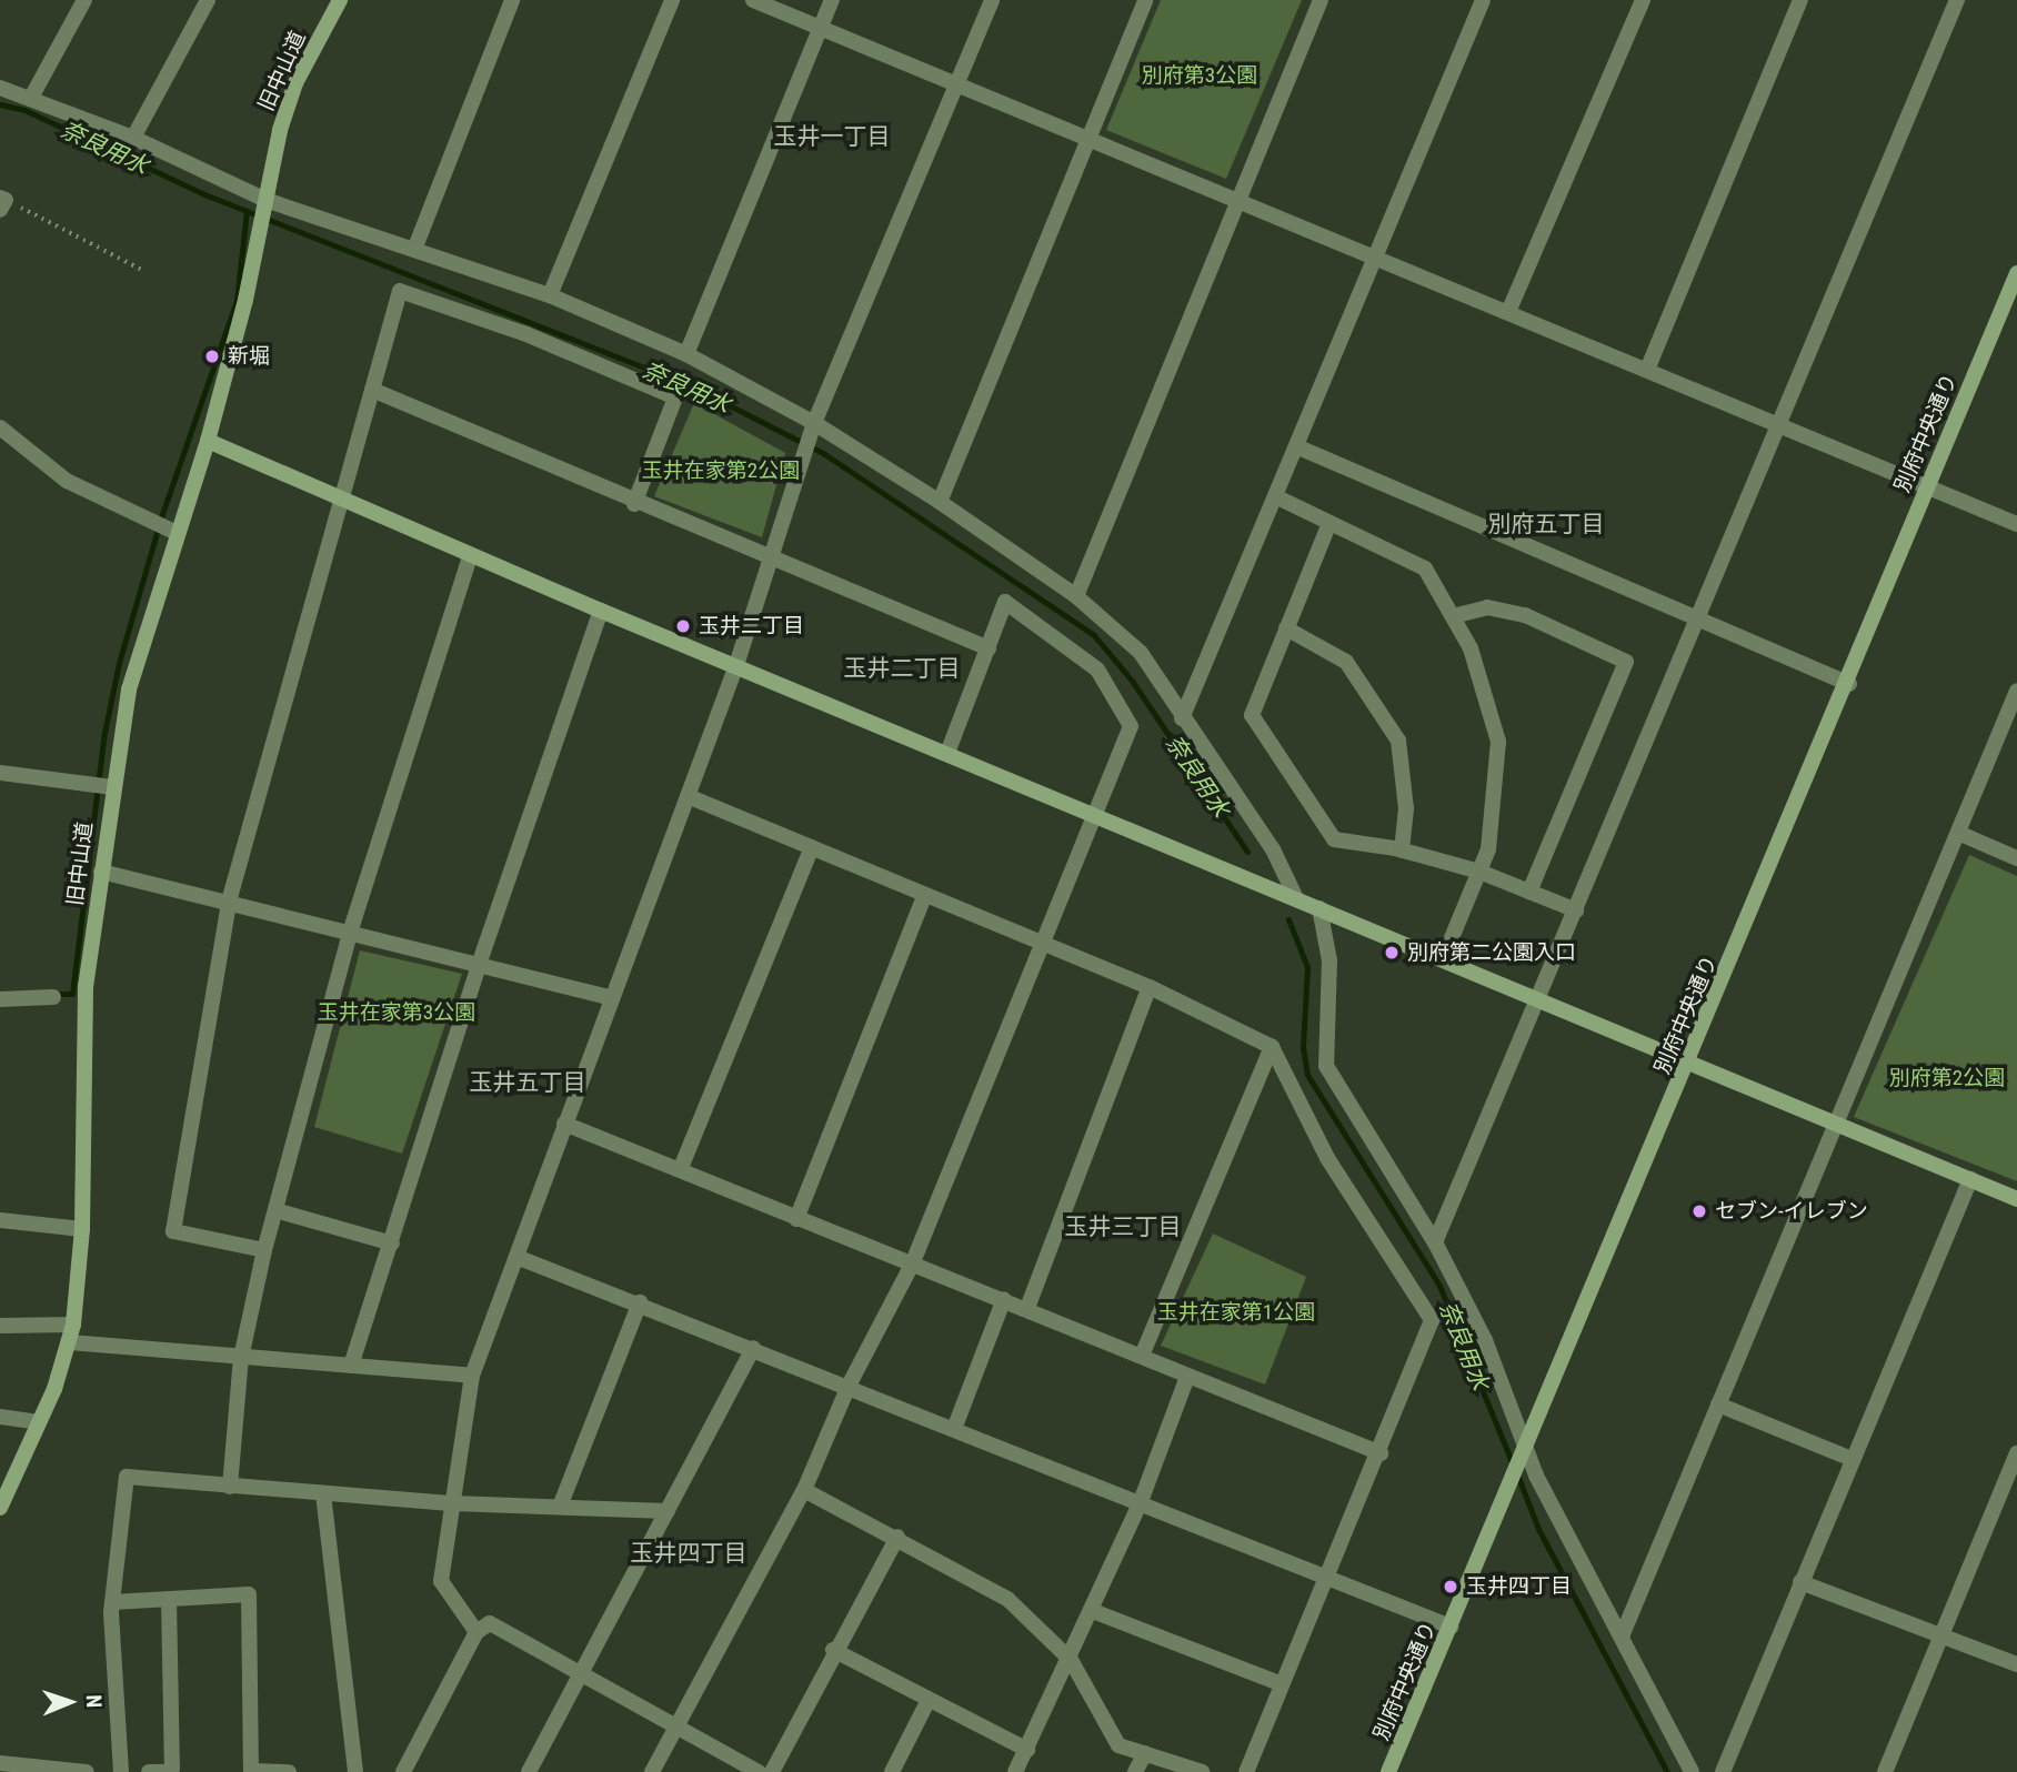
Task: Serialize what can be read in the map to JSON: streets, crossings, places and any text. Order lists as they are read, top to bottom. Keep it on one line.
{"streets":{"street":["旧中山道","別府中央通り"]},"districts":["玉井一丁目","別府五丁目","玉井二丁目","玉井五丁目","玉井三丁目","玉井四丁目"],"water":["奈良用水"],"parks":["別府第3公園","玉井在家第2公園","玉井在家第3公園","別府第2公園","玉井在家第1公園"],"places":["新堀","玉井二丁目","別府第二公園入口","セブン-イレブン","玉井四丁目"],"north":"right"}
